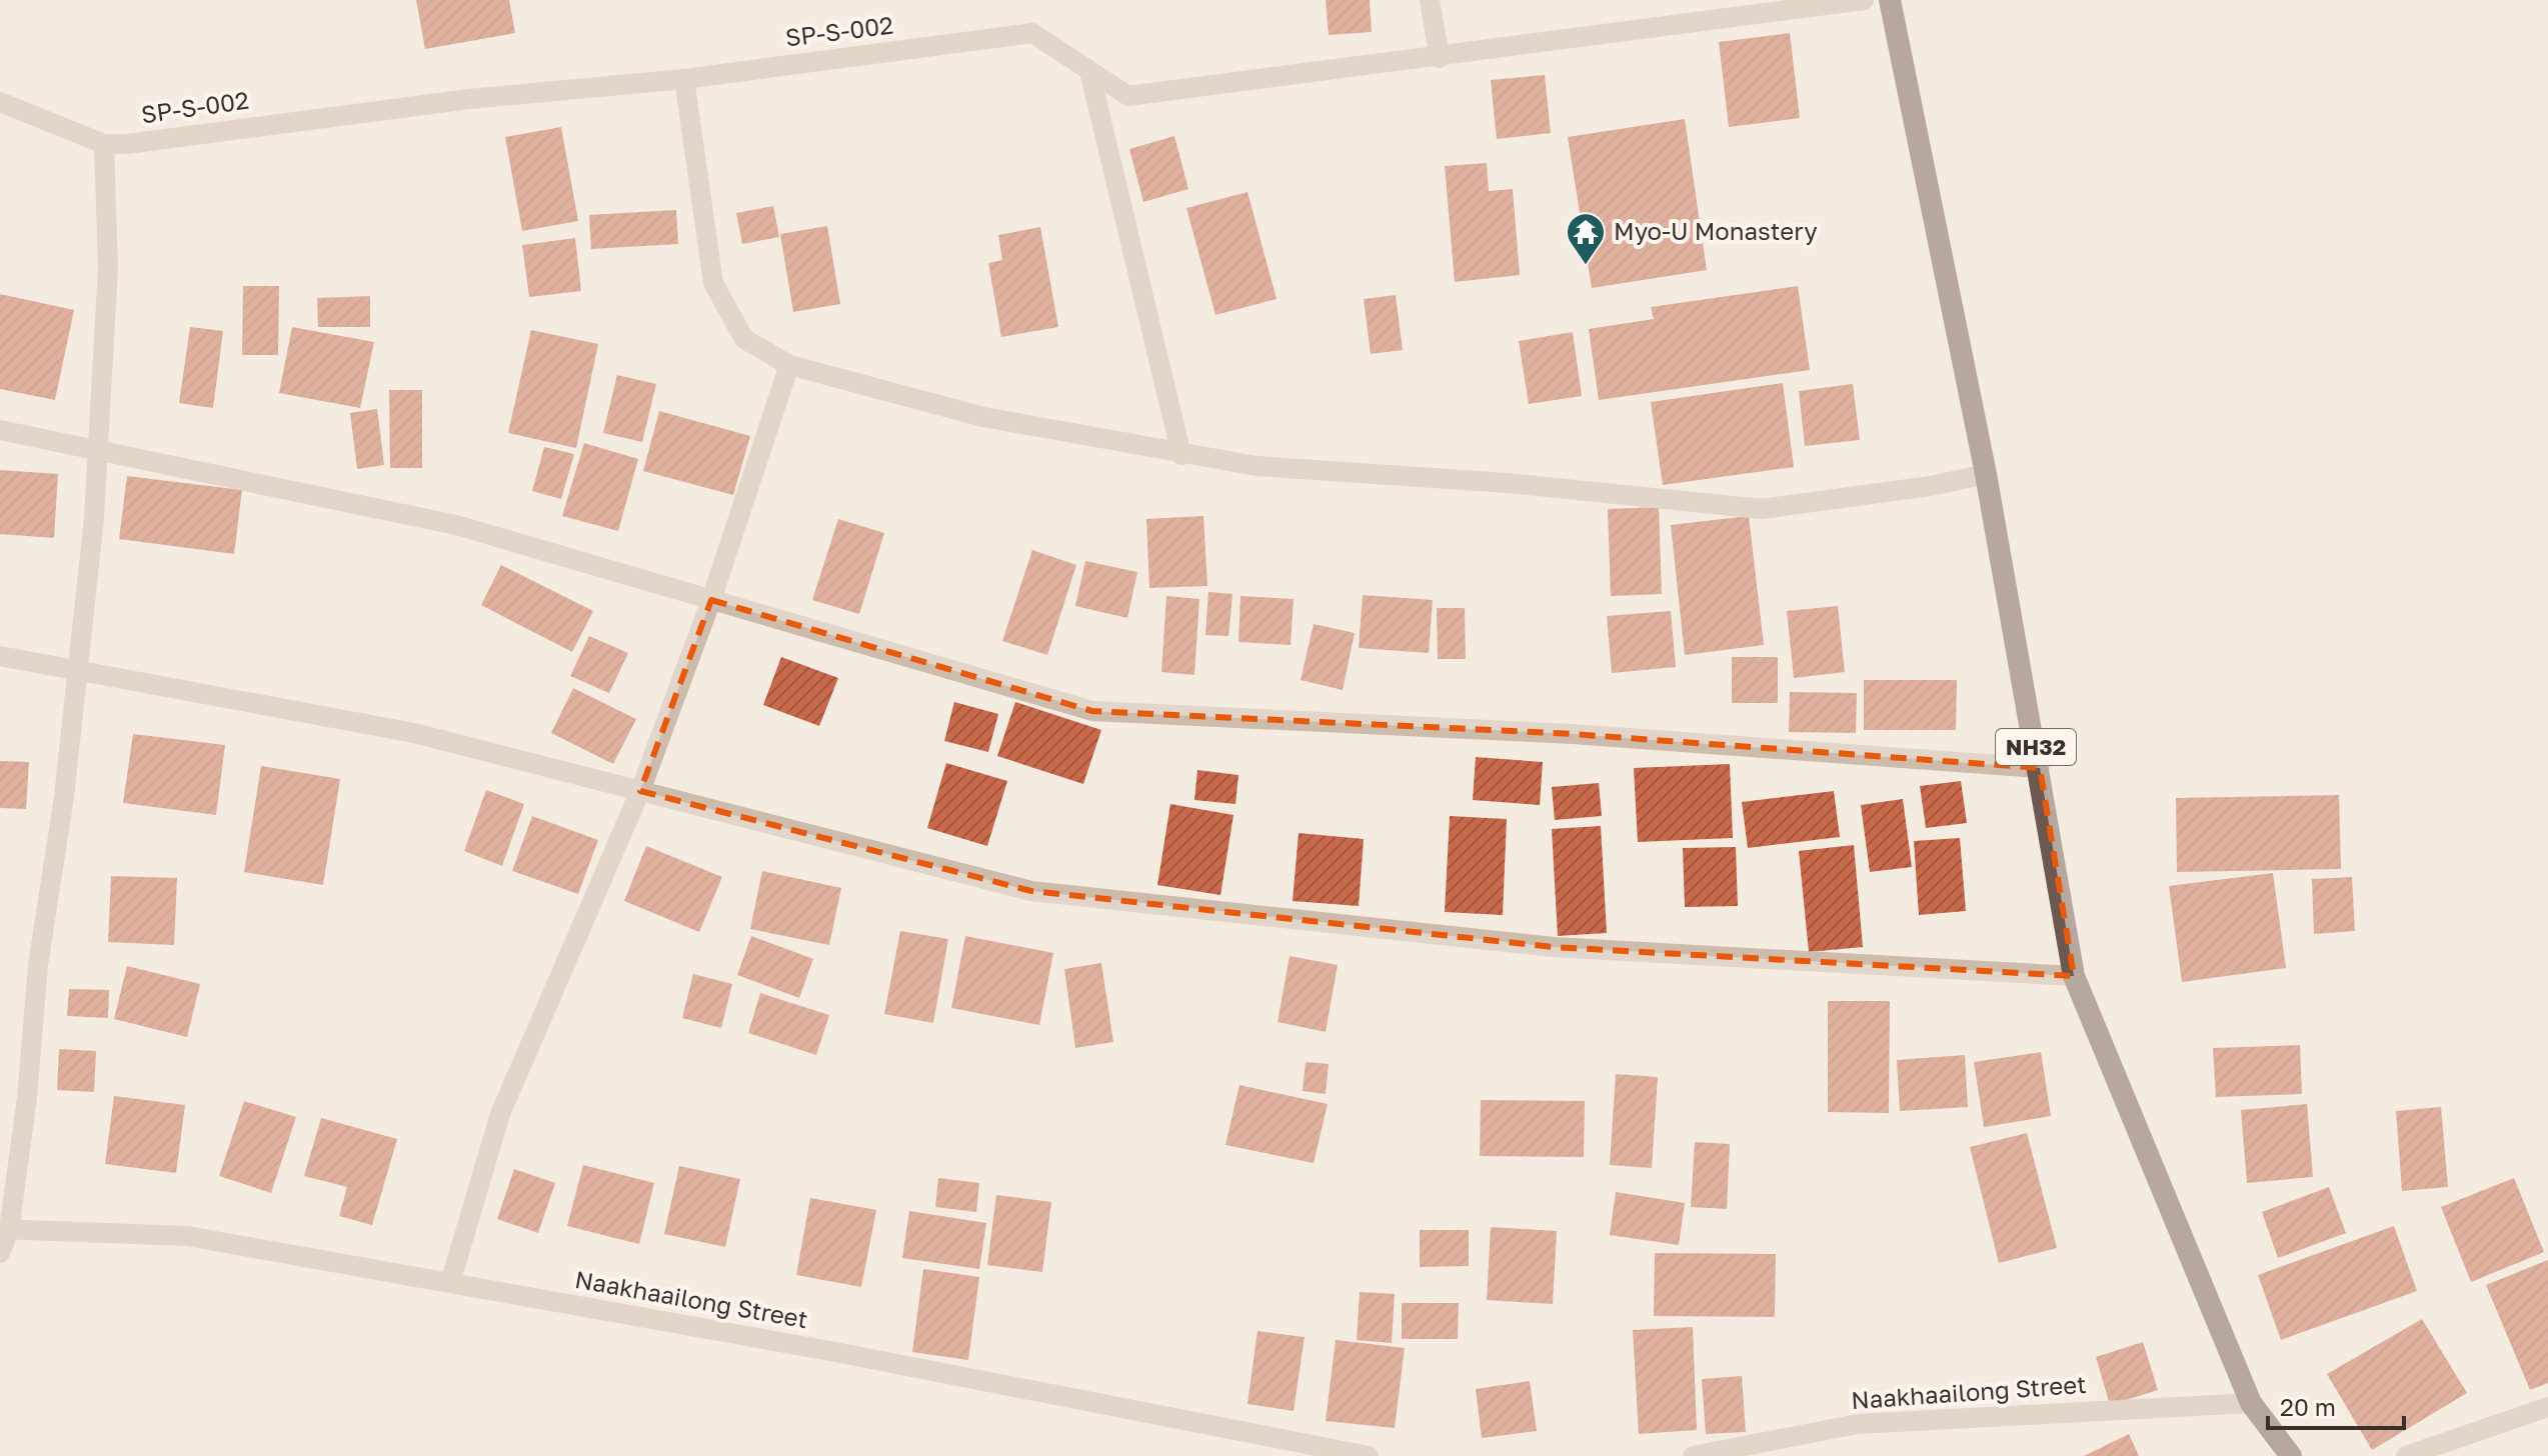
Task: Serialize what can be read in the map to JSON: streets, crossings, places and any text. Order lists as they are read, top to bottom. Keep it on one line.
{"streets":{"highway":["NH32"],"street":["SP-S-002","Naakhaailong Street"]},"crossings":[["NH32","Naakhaailong Street"]],"places":{"temple":["Myo-U Monastery"]},"scale_bar":"20 m"}
